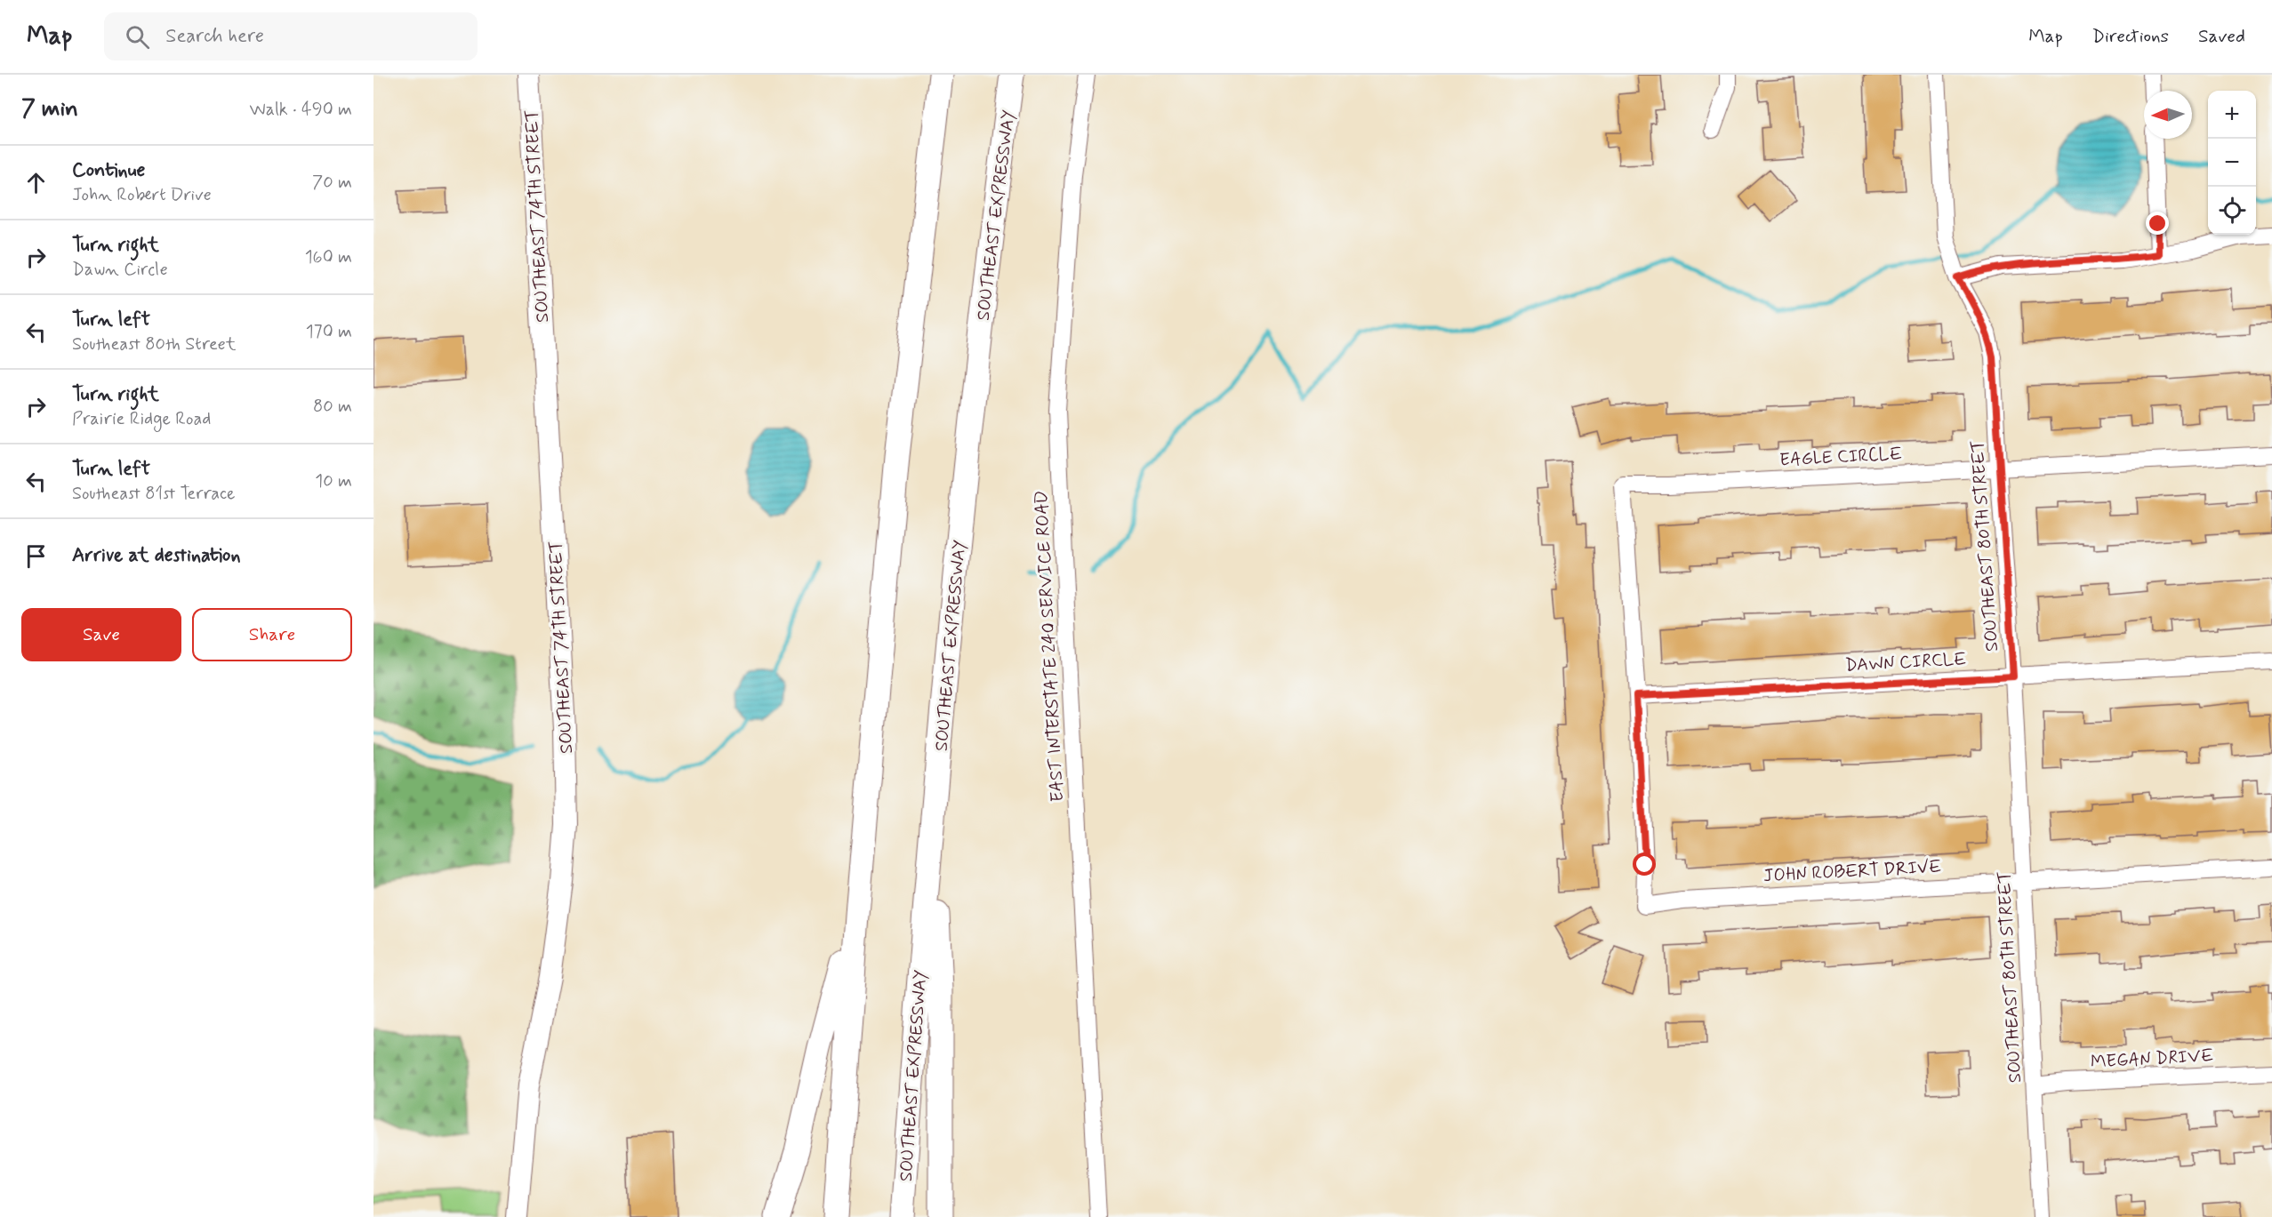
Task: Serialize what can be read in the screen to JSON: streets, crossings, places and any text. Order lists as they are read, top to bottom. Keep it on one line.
{"streets":{"highway":["SOUTHEAST EXPRESSWAY"],"main road":["SOUTHEAST 74TH STREET"],"street":["EAGLE CIRCLE","SOUTHEAST 80TH STREET","EAST INTERSTATE 240 SERVICE ROAD","DAWN CIRCLE","JOHN ROBERT DRIVE","MEGAN DRIVE"]},"crossings":[["EAGLE CIRCLE","SOUTHEAST 80TH STREET"],["EAGLE CIRCLE","DAWN CIRCLE"],["EAGLE CIRCLE","JOHN ROBERT DRIVE"],["SOUTHEAST 80TH STREET","DAWN CIRCLE"],["SOUTHEAST 80TH STREET","JOHN ROBERT DRIVE"],["SOUTHEAST 80TH STREET","MEGAN DRIVE"],["DAWN CIRCLE","JOHN ROBERT DRIVE"]],"north":"left","page":{"header":"Map","search":"Search here","nav":["Map","Directions","Saved"],"heading":["7 min","Walk · 490 m"],"map_buttons":["+","−"],"list":[["Continue","John Robert Drive","70 m"],["Turn right","Dawn Circle","160 m"],["Turn left","Southeast 80th Street","170 m"],["Turn right","Prairie Ridge Road","80 m"],["Turn left","Southeast 81st Terrace","10 m"],"Arrive at destination"],"buttons":["Save","Share"]}}
